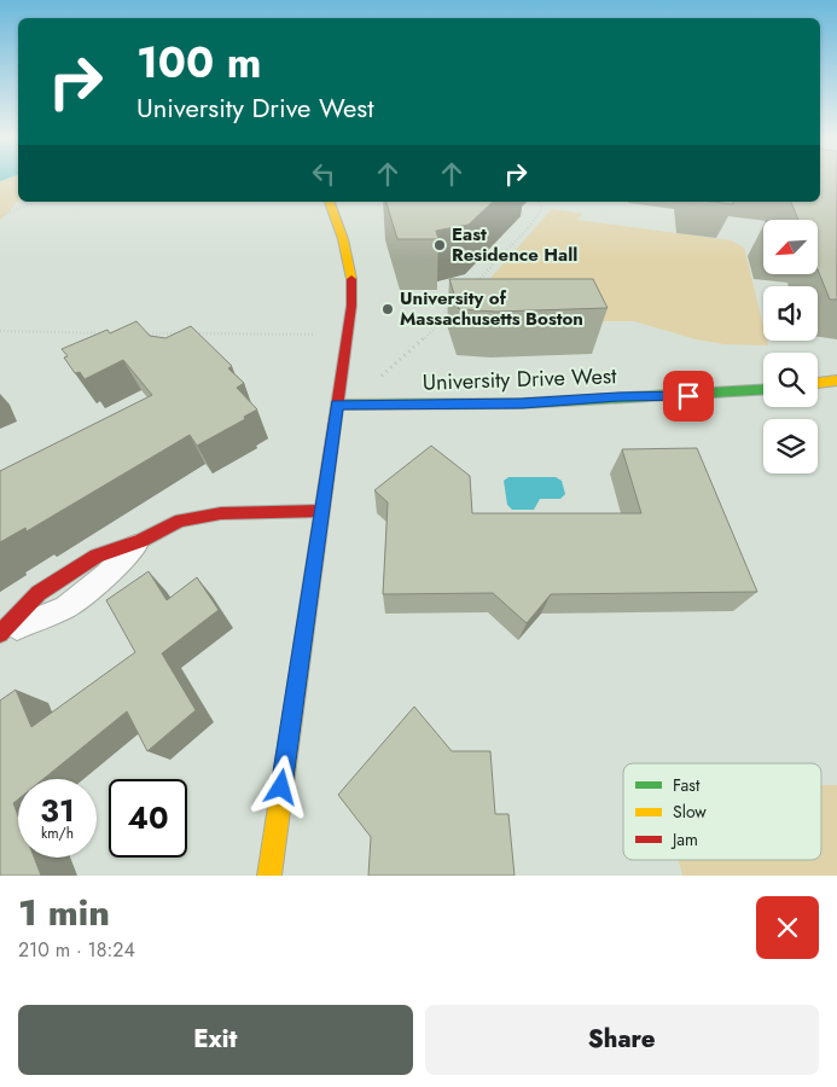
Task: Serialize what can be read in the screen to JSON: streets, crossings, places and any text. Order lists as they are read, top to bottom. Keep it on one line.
{"streets":{"street":["University Drive West"]},"places":["East Residence Hall","University of Massachusetts Boston"],"legend":["Fast","Slow","Jam"],"north":"bottom left","page":{"turn":["100 m","University Drive West"],"speed":"31 km/h","limit":"40","heading":["1 min","210 m · 18:24"],"buttons":["Exit","Share"]}}
